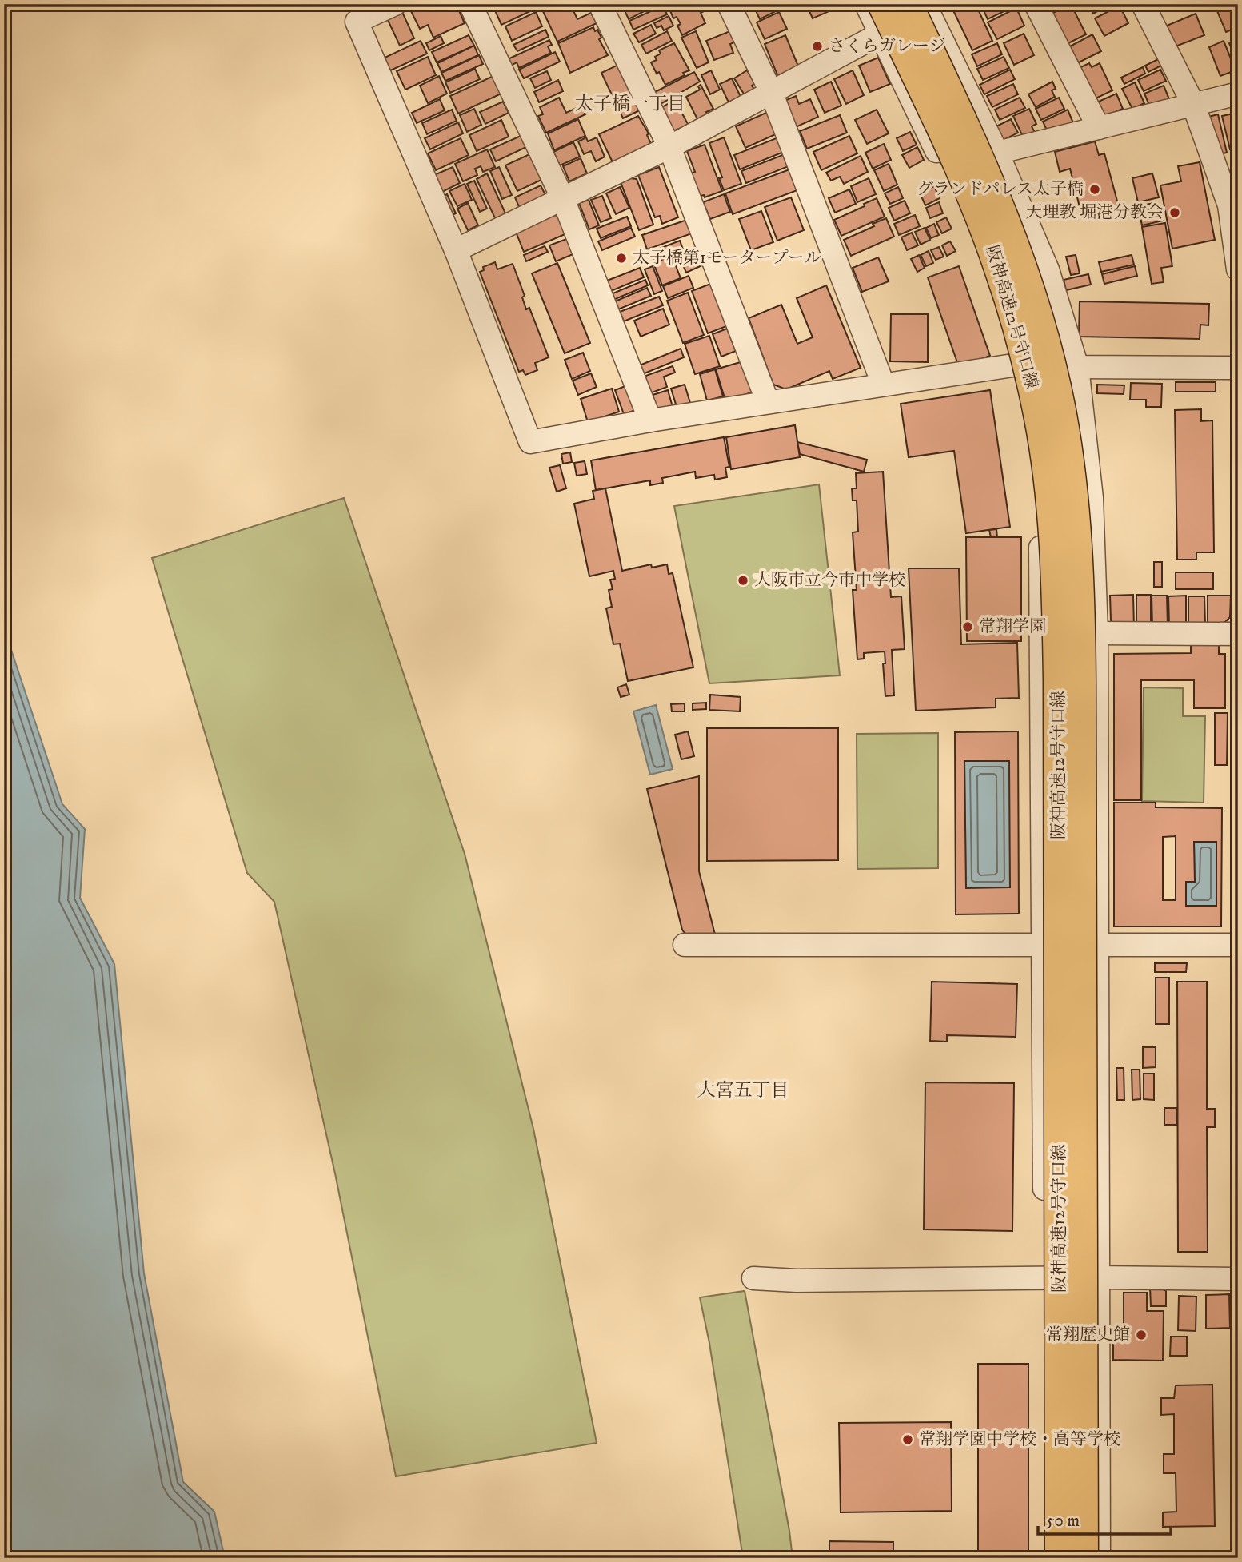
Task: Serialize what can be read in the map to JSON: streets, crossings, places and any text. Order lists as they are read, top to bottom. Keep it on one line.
{"streets":{"highway":["阪神高速12号守口線"]},"districts":["太子橋一丁目","大宮五丁目"],"places":["さくらガレージ","グランドパレス太子橋","天理教 堀港分教会","太子橋第1モータープール","大阪市立今市中学校","常翔学園","常翔歴史館","常翔学園中学校・高等学校"],"scale_bar":"50 m"}
